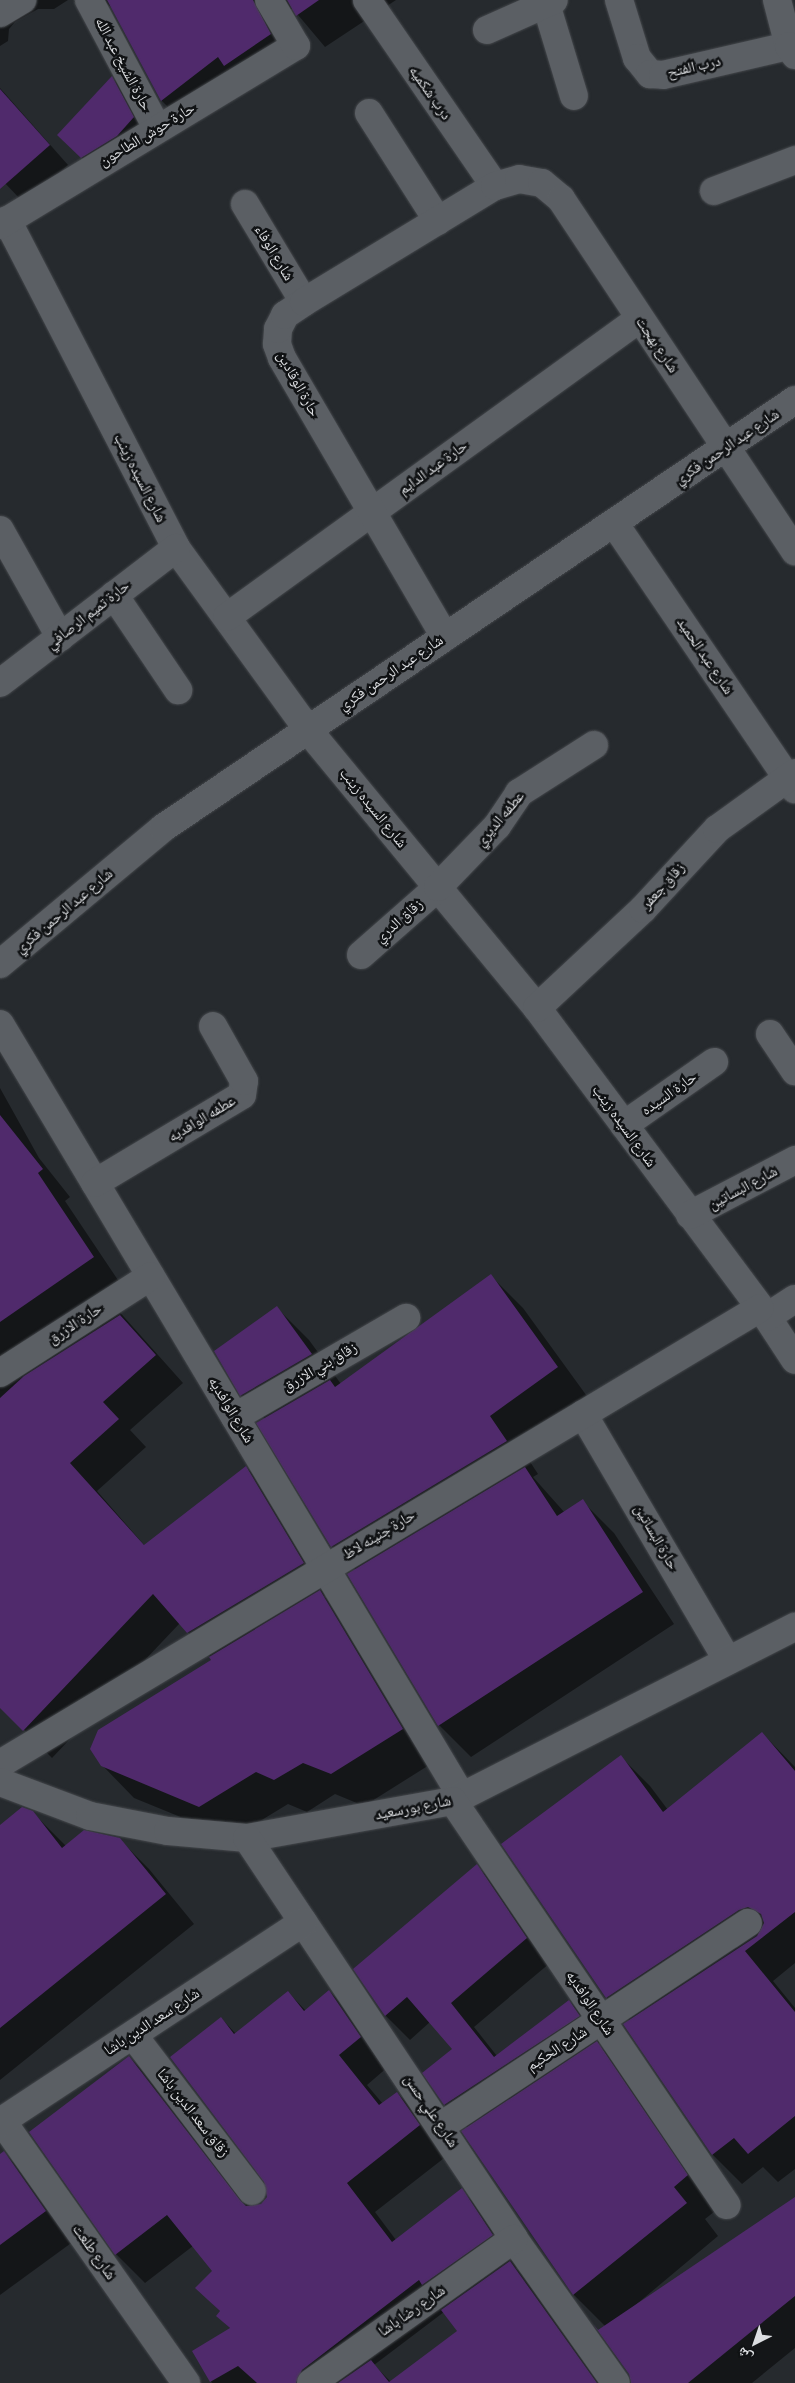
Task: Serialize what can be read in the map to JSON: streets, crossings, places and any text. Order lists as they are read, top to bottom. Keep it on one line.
{"streets":{"street":["حارة الشيخ عبد الله","درب الفتح","درب شكميه","حارة حوش الطاحون","شارع الوفاء","شارع بهجت","حارة الوقادين","شارع عبد الرحمن فكري","حارة عبد الدايم","شارع السيده زينب","حارة تميم الرصافي","شارع عبد الحميد","عطفه الديري","زقاق جعفر","زقاق الدري","حارة السيده","عطفه الوافديه","شارع البساتين","حارة الازرق","زقاق بني الازرق","شارع الوافديه","حارة جنينه لاظ","حارة البساتين","شارع بورسعيد","شارع سعد الدين باشا","شارع الحكيم","شارع علي حسن","زقاق سعد الدين باشا","شارع طلعت","شارع رضا باشا"]},"crossings":[["حارة الشيخ عبد الله","حارة حوش الطاحون"],["درب شكميه","شارع بهجت"],["درب شكميه","حارة الوقادين"],["حارة حوش الطاحون","شارع السيده زينب"],["شارع الوفاء","حارة الوقادين"],["شارع بهجت","حارة الوقادين"],["شارع بهجت","شارع عبد الرحمن فكري"],["شارع بهجت","حارة عبد الدايم"],["حارة الوقادين","شارع عبد الرحمن فكري"],["حارة الوقادين","حارة عبد الدايم"],["شارع عبد الرحمن فكري","شارع السيده زينب"],["شارع عبد الرحمن فكري","شارع عبد الحميد"],["حارة عبد الدايم","شارع السيده زينب"],["شارع السيده زينب","حارة تميم الرصافي"],["شارع السيده زينب","عطفه الديري"],["شارع السيده زينب","زقاق جعفر"],["شارع السيده زينب","زقاق الدري"],["شارع السيده زينب","حارة السيده"],["شارع السيده زينب","شارع البساتين"],["شارع السيده زينب","حارة جنينه لاظ"],["شارع عبد الحميد","زقاق جعفر"],["عطفه الديري","زقاق الدري"],["عطفه الوافديه","شارع الوافديه"],["حارة الازرق","شارع الوافديه"],["زقاق بني الازرق","شارع الوافديه"],["شارع الوافديه","حارة جنينه لاظ"],["شارع الوافديه","شارع بورسعيد"],["شارع الوافديه","شارع الحكيم"],["حارة جنينه لاظ","حارة البساتين"],["حارة البساتين","شارع بورسعيد"],["شارع بورسعيد","شارع علي حسن"],["شارع سعد الدين باشا","شارع علي حسن"],["شارع سعد الدين باشا","زقاق سعد الدين باشا"],["شارع سعد الدين باشا","شارع طلعت"],["شارع الحكيم","شارع علي حسن"],["شارع علي حسن","شارع رضا باشا"]],"north":"bottom left"}
